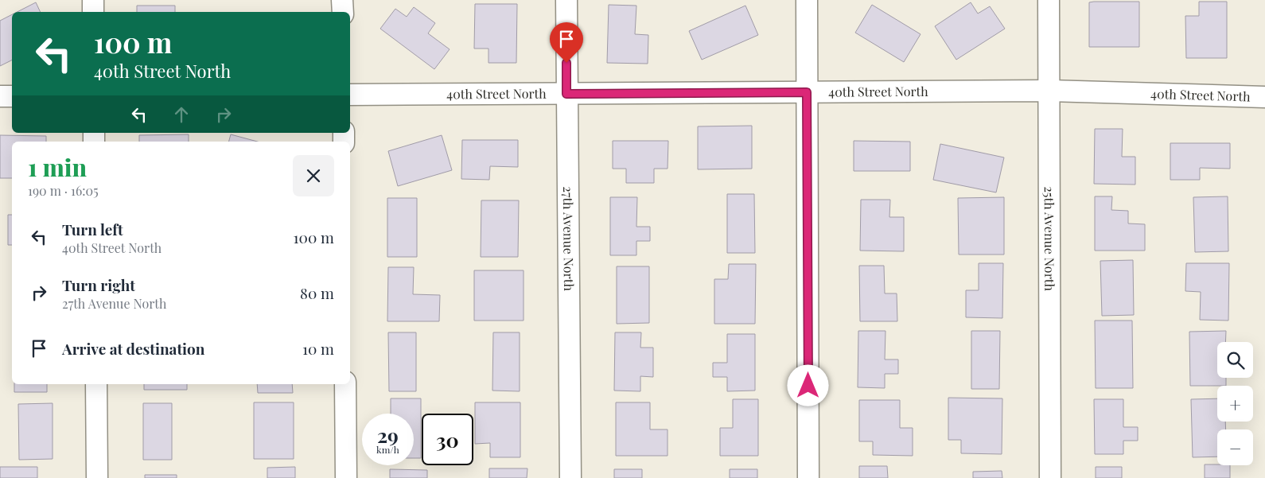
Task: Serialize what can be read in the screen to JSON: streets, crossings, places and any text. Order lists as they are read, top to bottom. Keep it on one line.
{"streets":{"street":["40th Street North","25th Avenue North","27th Avenue North"]},"crossings":[["40th Street North","25th Avenue North"],["40th Street North","27th Avenue North"]],"page":{"turn":["100 m","40th Street North"],"heading":["1 min","190 m · 16:05"],"list":[{"name":"Turn left","note":"40th Street North","value":"100 m"},{"name":"Turn right","note":"27th Avenue North","value":"80 m"},{"name":"Arrive at destination","value":"10 m"}],"map_buttons":["+","−"],"speed":"29 km/h","limit":"30"}}
